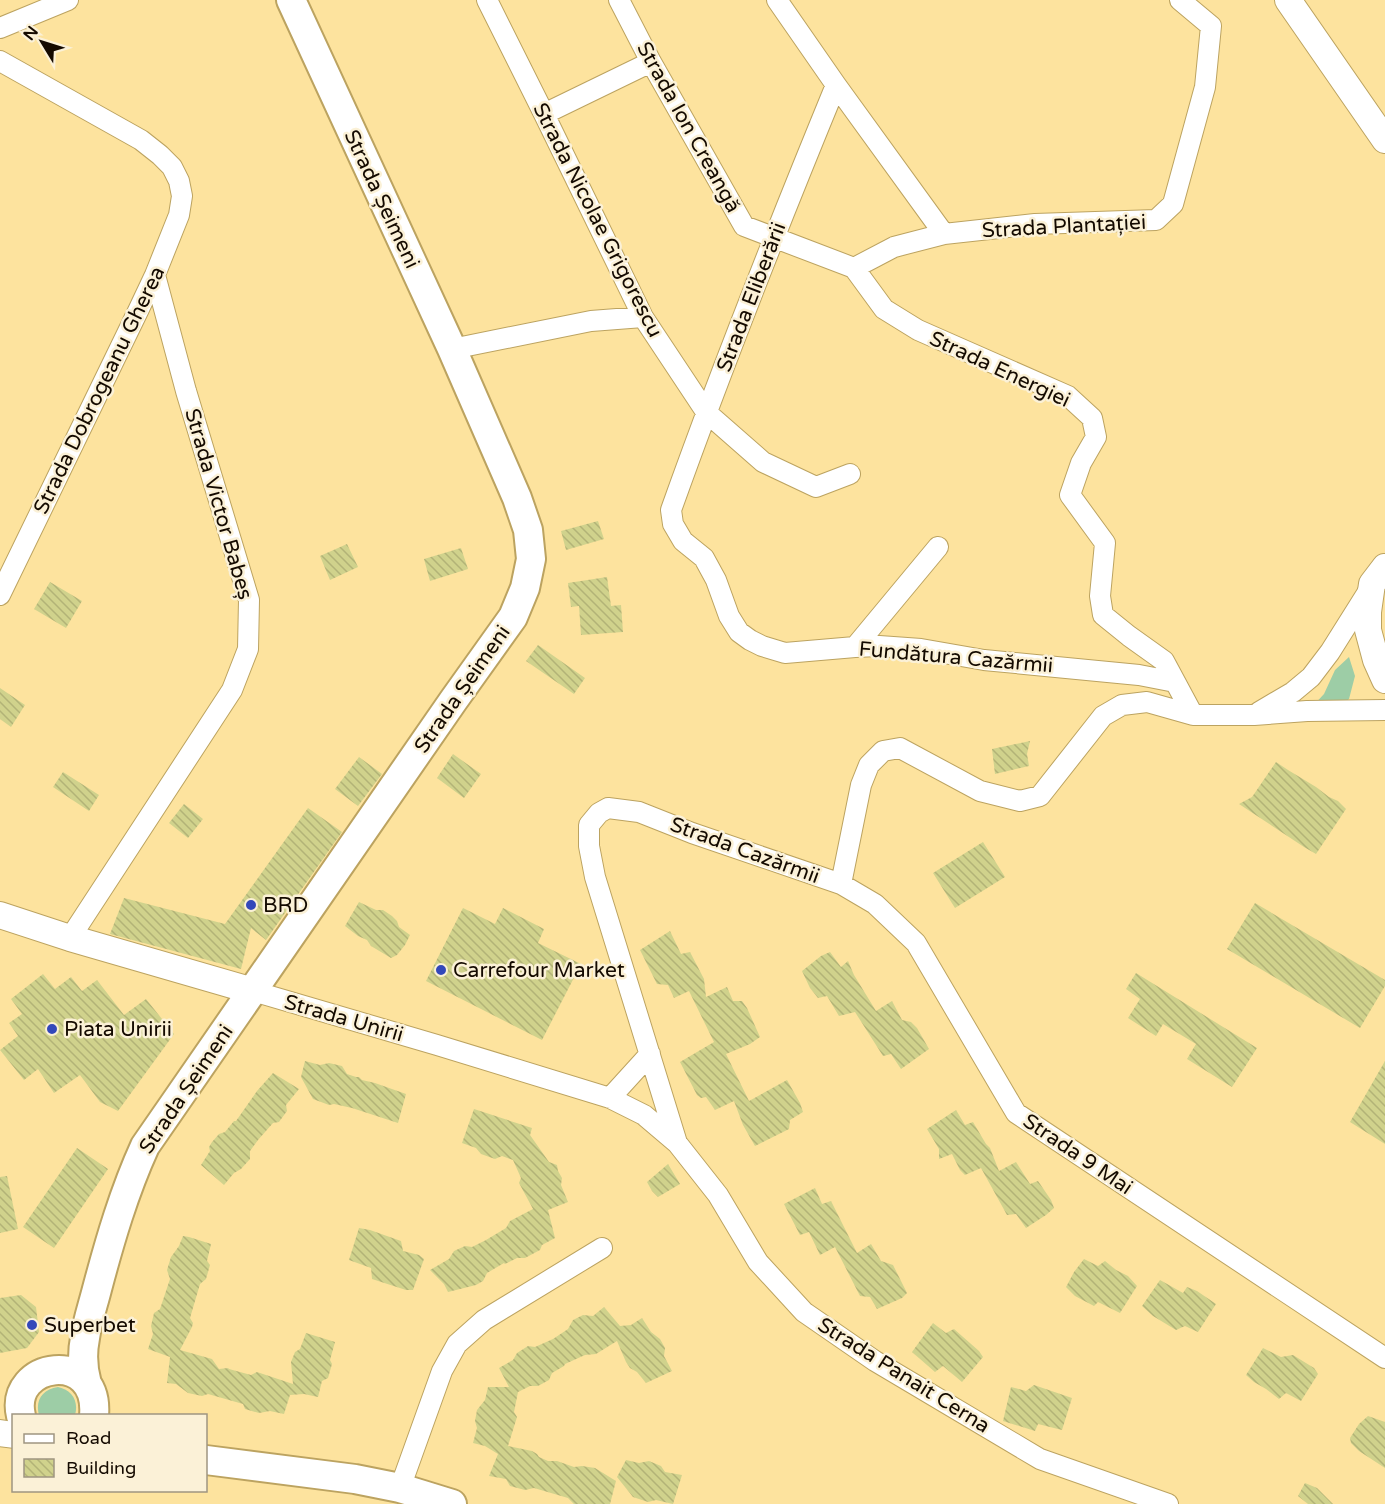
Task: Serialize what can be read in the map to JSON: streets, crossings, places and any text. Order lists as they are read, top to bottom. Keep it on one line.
{"streets":{"main road":["Strada Șeimeni"],"street":["Strada Ion Creangă","Strada Nicolae Grigorescu","Strada Plantației","Strada Eliberării","Strada Energiei","Strada Dobrogeanu Gherea","Strada Victor Babeș","Fundătura Cazărmii","Strada Cazărmii","Strada Unirii","Strada 9 Mai","Strada Panait Cerna"]},"crossings":[["Strada Ion Creangă","Strada Eliberării"],["Strada Șeimeni","Strada Unirii"],["Strada Nicolae Grigorescu","Strada Eliberării"],["Strada Plantației","Strada Energiei"],["Strada Eliberării","Fundătura Cazărmii"],["Strada Energiei","Fundătura Cazărmii"],["Strada Energiei","Strada Cazărmii"],["Strada Dobrogeanu Gherea","Strada Victor Babeș"],["Strada Victor Babeș","Strada Unirii"],["Strada Cazărmii","Strada Unirii"],["Strada Cazărmii","Strada 9 Mai"],["Strada Cazărmii","Strada Panait Cerna"],["Strada Unirii","Strada Panait Cerna"]],"places":["BRD","Carrefour Market","Piata Unirii","Superbet"],"legend":["Road","Building"],"north":"top left"}
